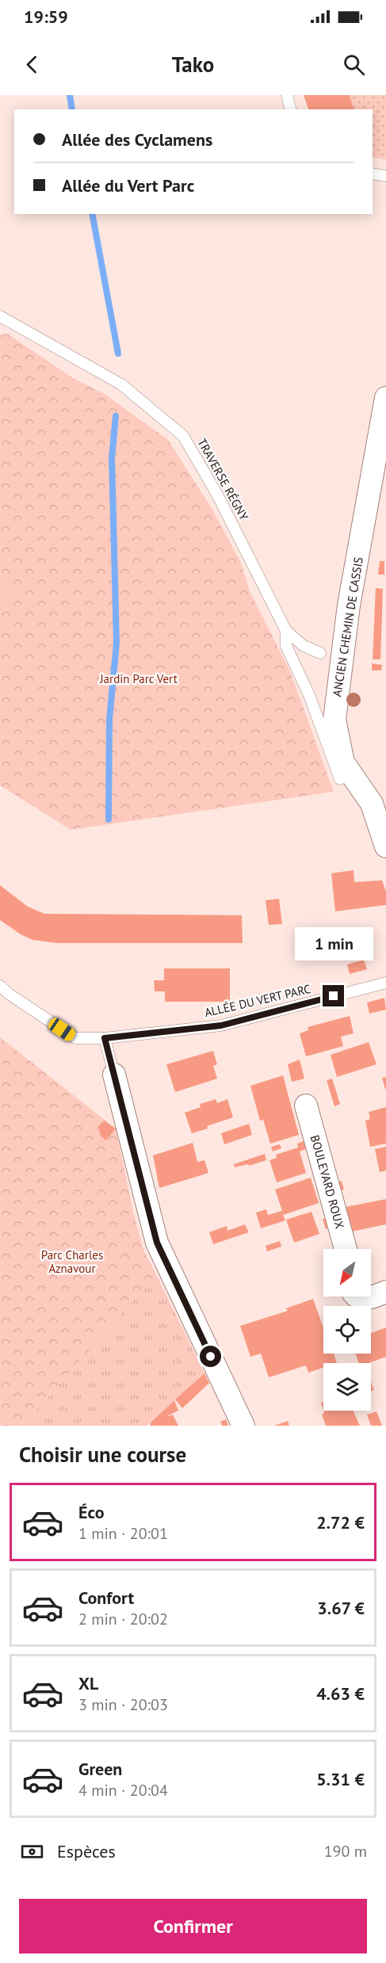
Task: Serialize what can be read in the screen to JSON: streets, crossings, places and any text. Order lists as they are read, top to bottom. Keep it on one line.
{"streets":{"street":["ANCIEN CHEMIN DE CASSIS","BOULEVARD ROUX"],"lane":["TRAVERSE RÉGNY","ALLÉE DU VERT PARC"]},"parks":["Jardin Parc Vert","Parc Charles Aznavour"],"north":"bottom left","page":{"status":"19:59","header":"Tako","banner":["Allée des Cyclamens","Allée du Vert Parc"],"bubble":"1 min","heading":"Choisir une course","list":[{"name":"Éco","note":"1 min · 20:01","value":"2.72 €"},{"name":"Confort","note":"2 min · 20:02","value":"3.67 €"},{"name":"XL","note":"3 min · 20:03","value":"4.63 €"},{"name":"Green","note":"4 min · 20:04","value":"5.31 €"}],"pay":["Espèces","190 m"],"buttons":"Confirmer"}}
